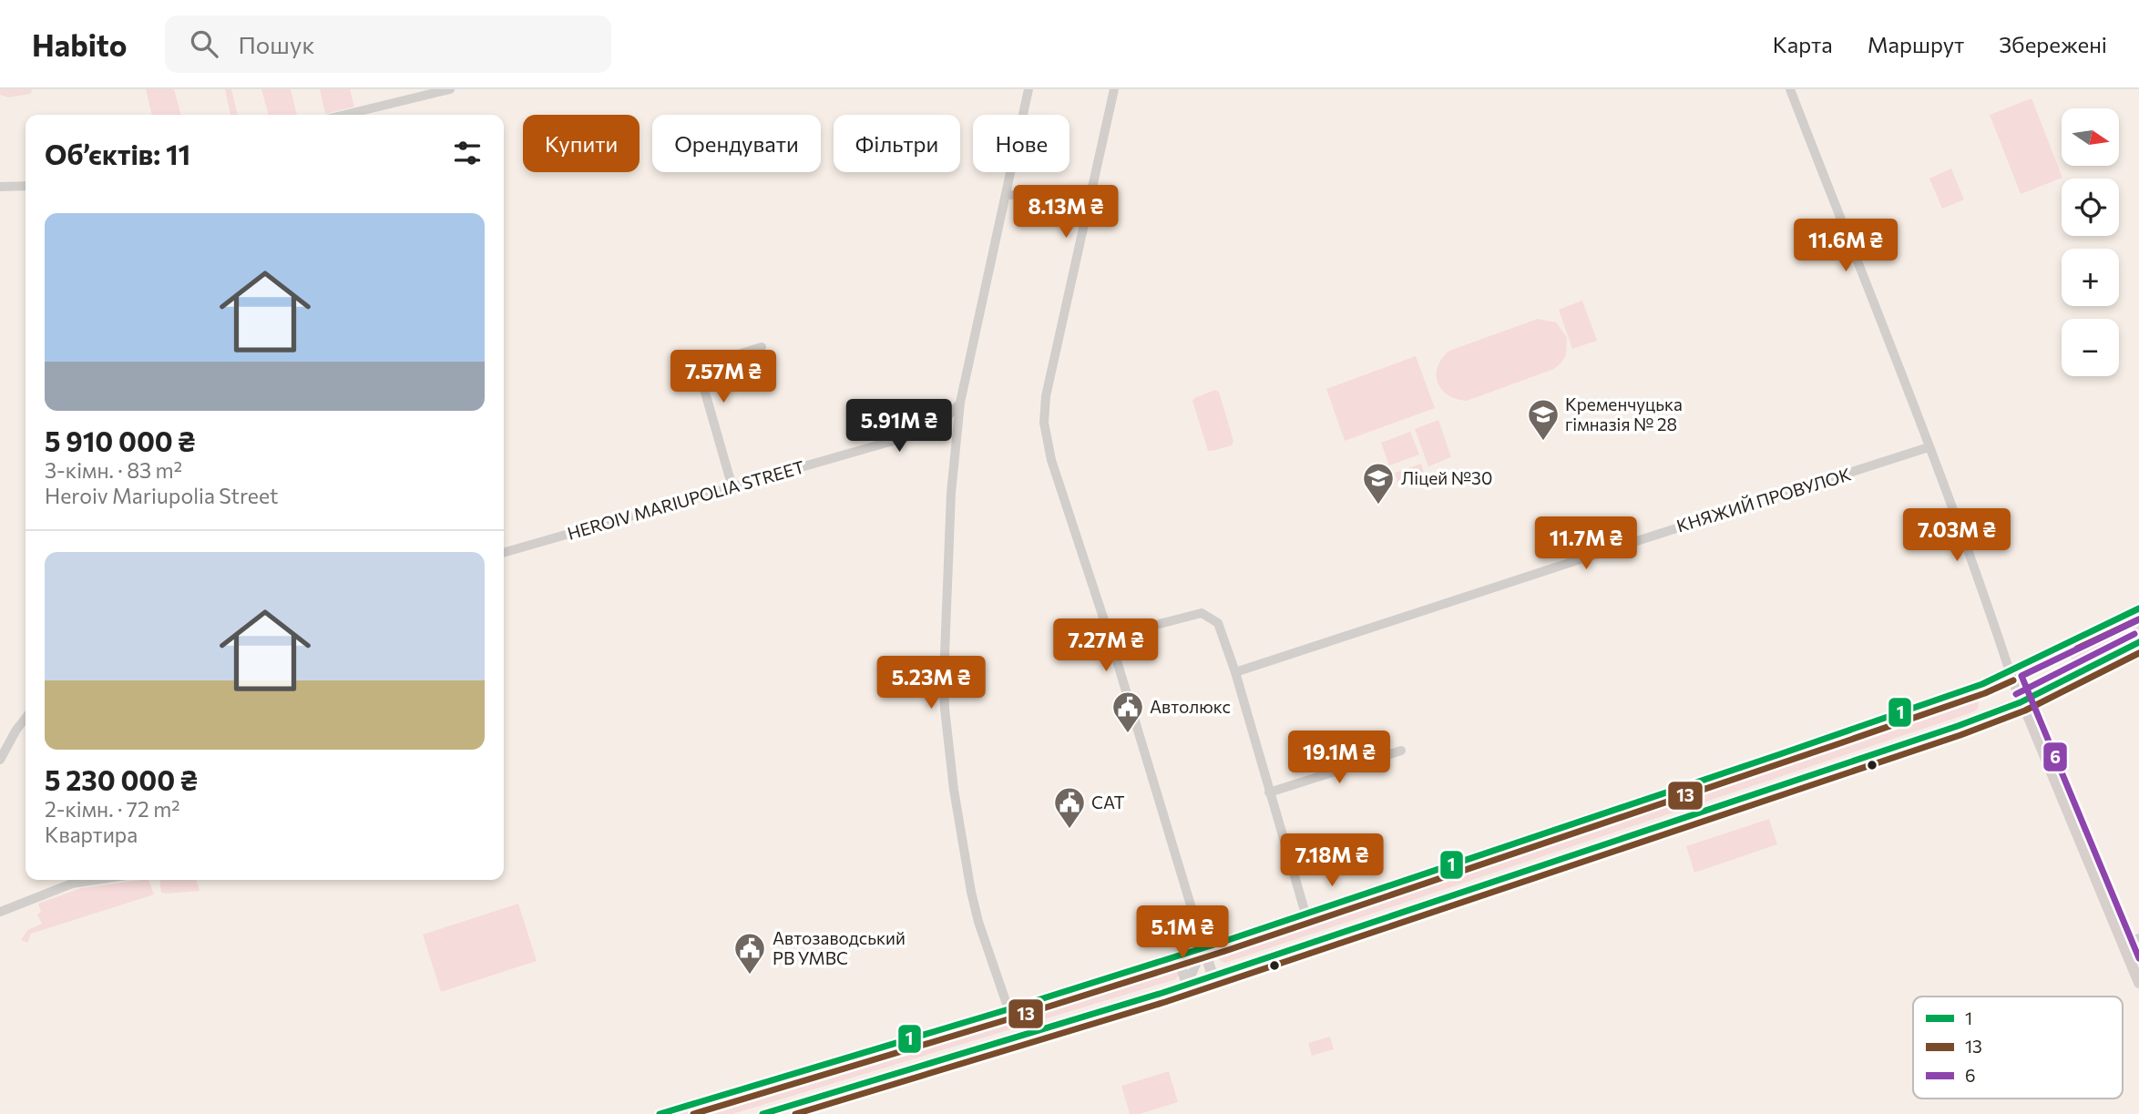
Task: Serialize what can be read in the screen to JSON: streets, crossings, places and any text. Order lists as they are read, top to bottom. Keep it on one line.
{"streets":{"street":["HEROIV MARIUPOLIA STREET","КНЯЖИЙ ПРОВУЛОК"]},"places":{"school or university":["Кременчуцька гімназія № 28","Ліцей №30"],"public building":["Автолюкс","САТ","Автозаводський РВ УМВС"]},"lines":["transit line 1","transit line 13","transit line 6"],"legend":["1","13","6"],"north":"right","page":{"header":"Habito","search":"Пошук","nav":["Карта","Маршрут","Збережені"],"map_buttons":["+","−"],"chip":["Купити","Орендувати","Фільтри","Нове"],"heading":"Об’єктів: 11","price":["8.13M ₴","11.6M ₴","7.57M ₴","5.91M ₴","7.03M ₴","11.7M ₴","7.27M ₴","5.23M ₴","19.1M ₴","7.18M ₴","5.1M ₴"],"list":[{"name":"5 910 000 ₴","note":"3-кімн. · 83 m² · Heroiv Mariupolia Street"},{"name":"5 230 000 ₴","note":"2-кімн. · 72 m² · Квартира"}]}}
